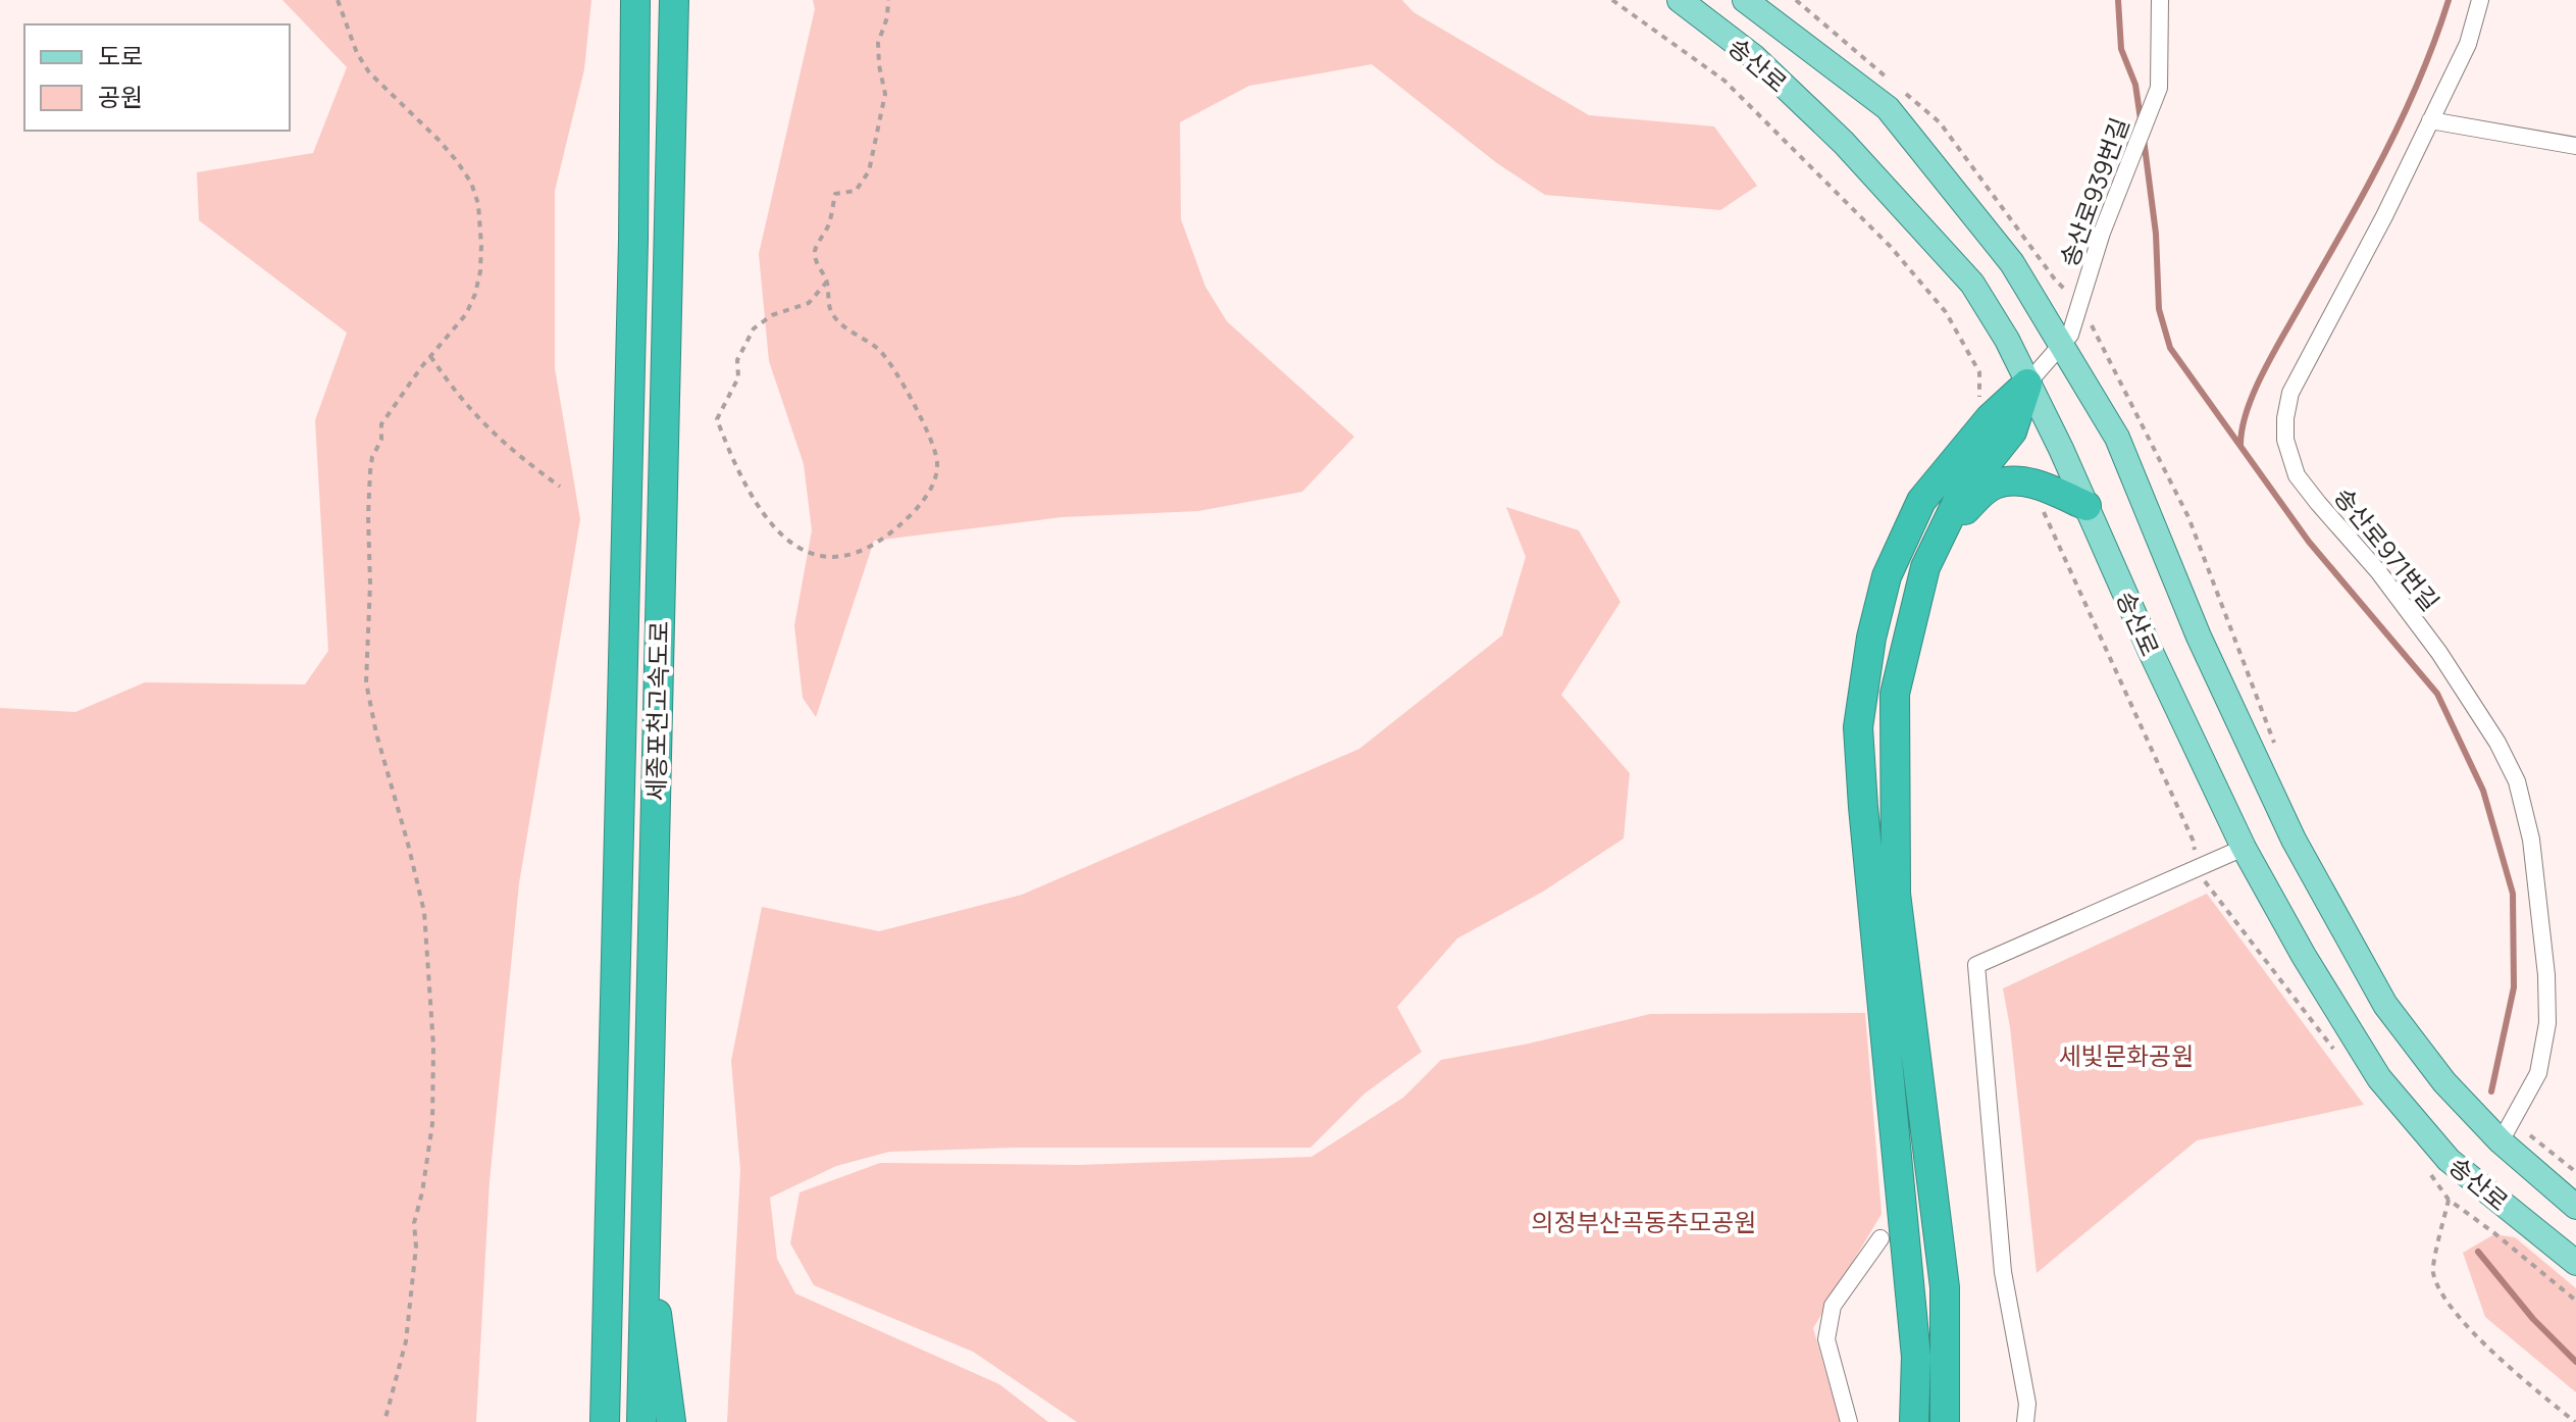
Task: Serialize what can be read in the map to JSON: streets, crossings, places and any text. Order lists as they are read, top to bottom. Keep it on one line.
{"streets":{"highway":["세종포천고속도로"],"main road":["송산로"],"street":["송산로939번길","송산로971번길"]},"crossings":[["송산로","송산로939번길"],["송산로","송산로971번길"]],"parks":["세빛문화공원","의정부산곡동추모공원"],"legend":["도로","공원"]}
